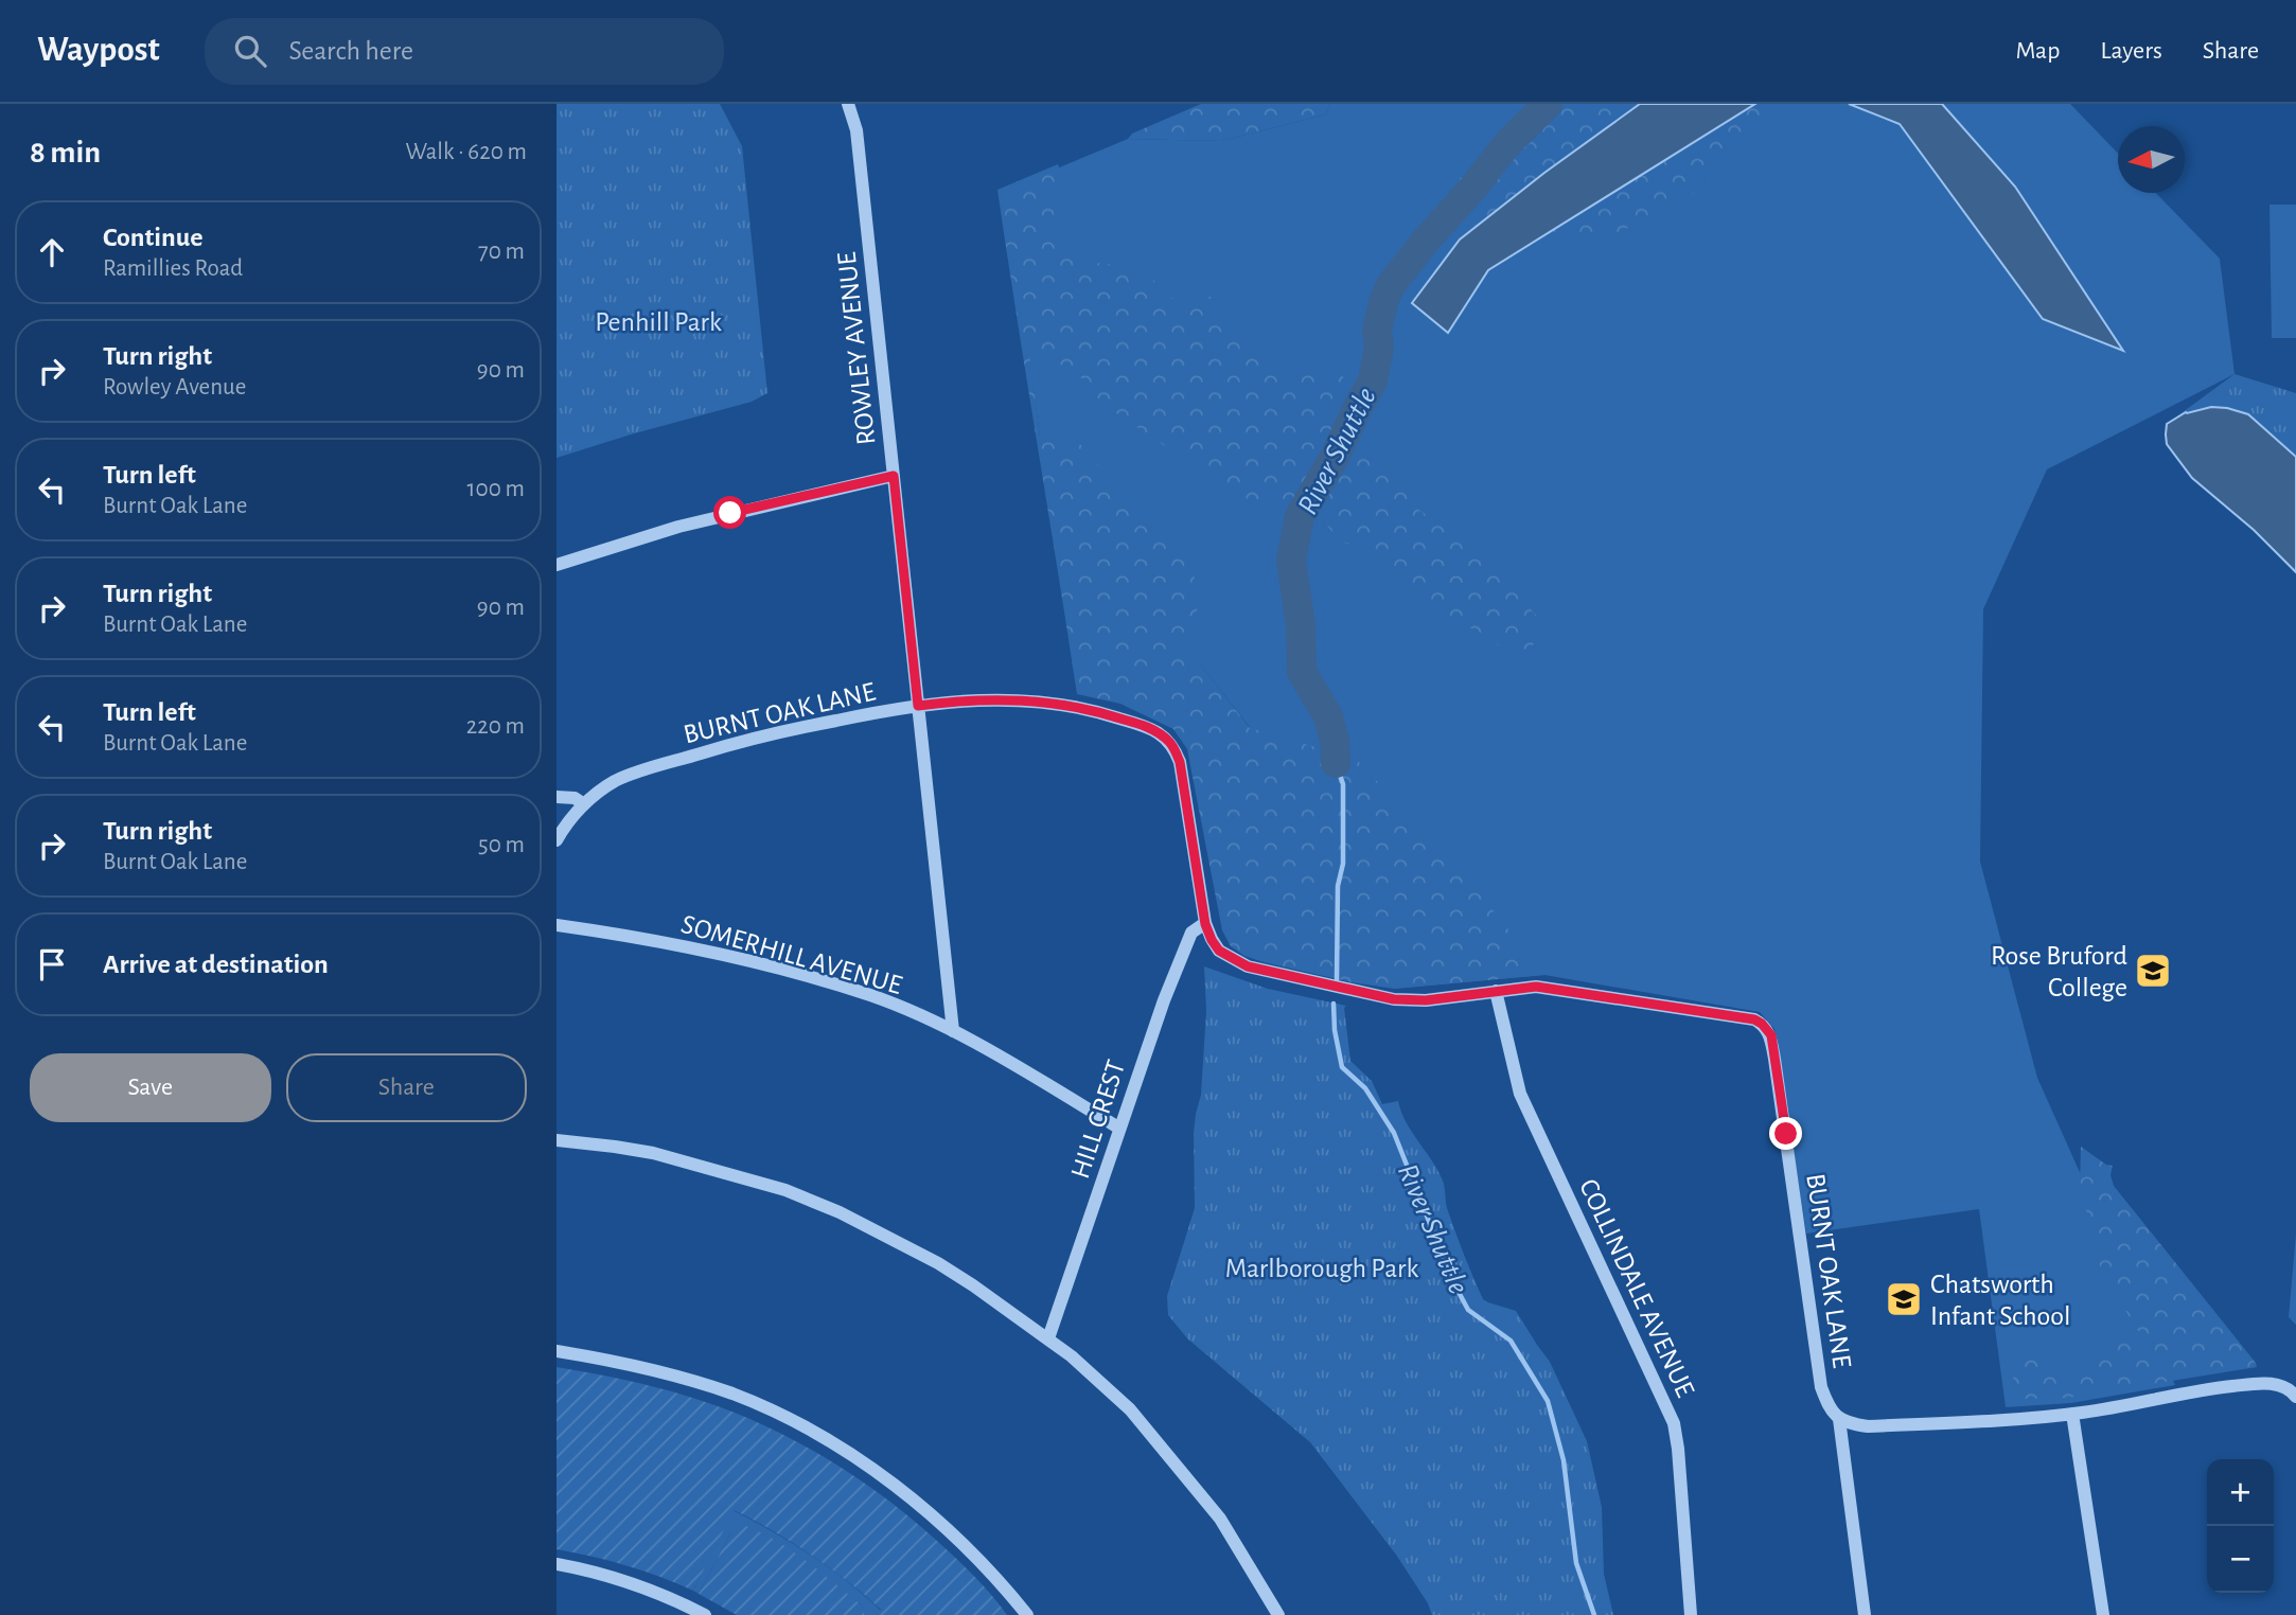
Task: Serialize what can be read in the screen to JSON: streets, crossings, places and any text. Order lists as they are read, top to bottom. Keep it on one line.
{"streets":{"street":["ROWLEY AVENUE","BURNT OAK LANE","SOMERHILL AVENUE","HILL CREST","COLLINDALE AVENUE"]},"crossings":[["ROWLEY AVENUE","BURNT OAK LANE"],["ROWLEY AVENUE","SOMERHILL AVENUE"],["BURNT OAK LANE","HILL CREST"],["BURNT OAK LANE","COLLINDALE AVENUE"],["SOMERHILL AVENUE","HILL CREST"]],"water":["River Shuttle"],"parks":["Penhill Park","Marlborough Park"],"places":{"school or university":["Rose Bruford College","Chatsworth Infant School"]},"north":"left","page":{"header":"Waypost","search":"Search here","nav":["Map","Layers","Share"],"heading":["8 min","Walk · 620 m"],"list":[["Continue","Ramillies Road","70 m"],["Turn right","Rowley Avenue","90 m"],["Turn left","Burnt Oak Lane","100 m"],["Turn right","Burnt Oak Lane","90 m"],["Turn left","Burnt Oak Lane","220 m"],["Turn right","Burnt Oak Lane","50 m"],"Arrive at destination"],"buttons":["Save","Share"],"map_buttons":["+","−"]}}
